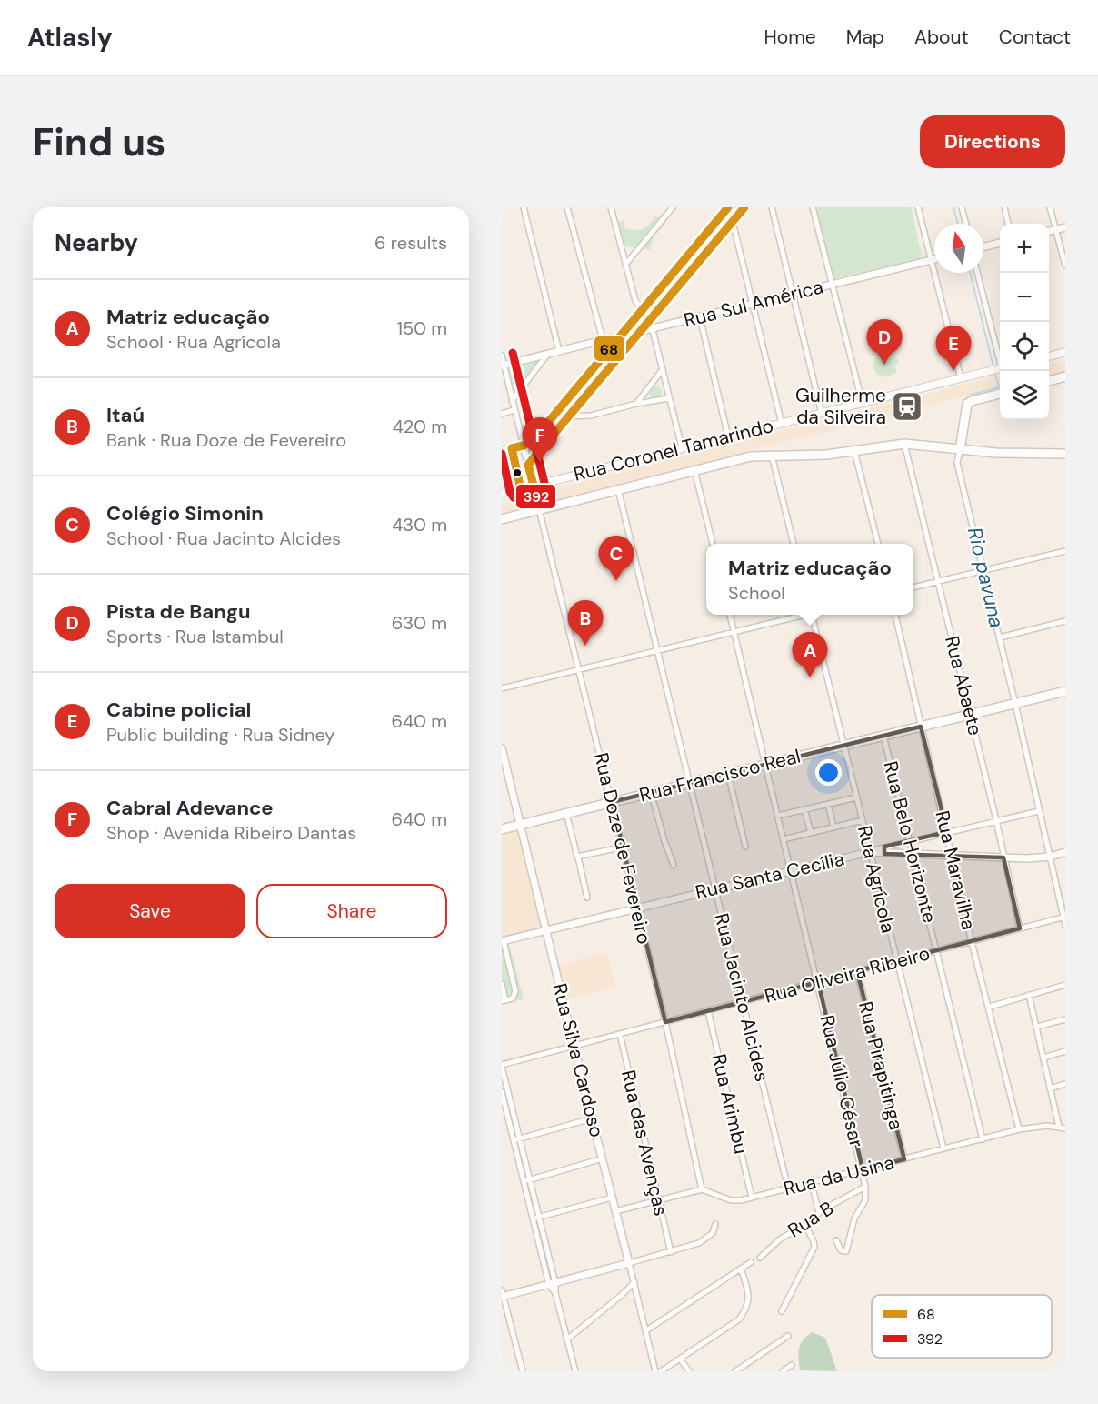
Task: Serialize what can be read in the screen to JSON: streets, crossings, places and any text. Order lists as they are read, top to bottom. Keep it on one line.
{"streets":{"main road":["Rua Coronel Tamarindo","Rua Francisco Real"],"street":["Rua Sul América","Rua Abaete","Rua Belo Horizonte","Rua Doze de Fevereiro","Rua Maravilha","Rua Santa Cecília","Rua Agrícola","Rua Oliveira Ribeiro","Rua Jacinto Alcides","Rua Silva Cardoso","Rua Pirapitinga","Rua Júlio César","Rua Arimbu","Rua das Avenças","Rua da Usina","Rua B"]},"crossings":[["Rua Abaete","Rua Francisco Real"],["Rua Abaete","Rua Santa Cecília"],["Rua Abaete","Rua Oliveira Ribeiro"],["Rua Francisco Real","Rua Belo Horizonte"],["Rua Francisco Real","Rua Doze de Fevereiro"],["Rua Francisco Real","Rua Maravilha"],["Rua Francisco Real","Rua Agrícola"],["Rua Francisco Real","Rua Jacinto Alcides"],["Rua Francisco Real","Rua Silva Cardoso"],["Rua Francisco Real","Rua Júlio César"],["Rua Belo Horizonte","Rua Santa Cecília"],["Rua Belo Horizonte","Rua Oliveira Ribeiro"],["Rua Belo Horizonte","Rua da Usina"],["Rua Doze de Fevereiro","Rua Santa Cecília"],["Rua Doze de Fevereiro","Rua Oliveira Ribeiro"],["Rua Doze de Fevereiro","Rua da Usina"],["Rua Maravilha","Rua Santa Cecília"],["Rua Maravilha","Rua Oliveira Ribeiro"],["Rua Maravilha","Rua da Usina"],["Rua Santa Cecília","Rua Agrícola"],["Rua Santa Cecília","Rua Jacinto Alcides"],["Rua Santa Cecília","Rua Silva Cardoso"],["Rua Santa Cecília","Rua Júlio César"],["Rua Agrícola","Rua Oliveira Ribeiro"],["Rua Agrícola","Rua da Usina"],["Rua Oliveira Ribeiro","Rua Jacinto Alcides"],["Rua Oliveira Ribeiro","Rua Silva Cardoso"],["Rua Oliveira Ribeiro","Rua Pirapitinga"],["Rua Oliveira Ribeiro","Rua Júlio César"],["Rua Oliveira Ribeiro","Rua Arimbu"],["Rua Oliveira Ribeiro","Rua das Avenças"],["Rua Jacinto Alcides","Rua da Usina"],["Rua Pirapitinga","Rua da Usina"],["Rua Júlio César","Rua da Usina"],["Rua Júlio César","Rua B"],["Rua Arimbu","Rua da Usina"]],"water":["Rio pavuna"],"places":{"station":["Guilherme da Silveira"]},"lines":["transit line 68","transit line 392"],"legend":["68","392"],"north":"top","page":{"header":"Atlasly","nav":["Home","Map","About","Contact"],"buttons":["Directions",["Save","Share"]],"title":"Find us","heading":["Nearby","6 results"],"map_buttons":["+","−"],"list":[{"mark":"A","name":"Matriz educação","note":"School · Rua Agrícola","value":"150 m"},{"mark":"B","name":"Itaú","note":"Bank · Rua Doze de Fevereiro","value":"420 m"},{"mark":"C","name":"Colégio Simonin","note":"School · Rua Jacinto Alcides","value":"430 m"},{"mark":"D","name":"Pista de Bangu","note":"Sports · Rua Istambul","value":"630 m"},{"mark":"E","name":"Cabine policial","note":"Public building · Rua Sidney","value":"640 m"},{"mark":"F","name":"Cabral Adevance","note":"Shop · Avenida Ribeiro Dantas","value":"640 m"}],"pins":["D","E","F","C","B","A"],"popup":["Matriz educação","School"]}}
